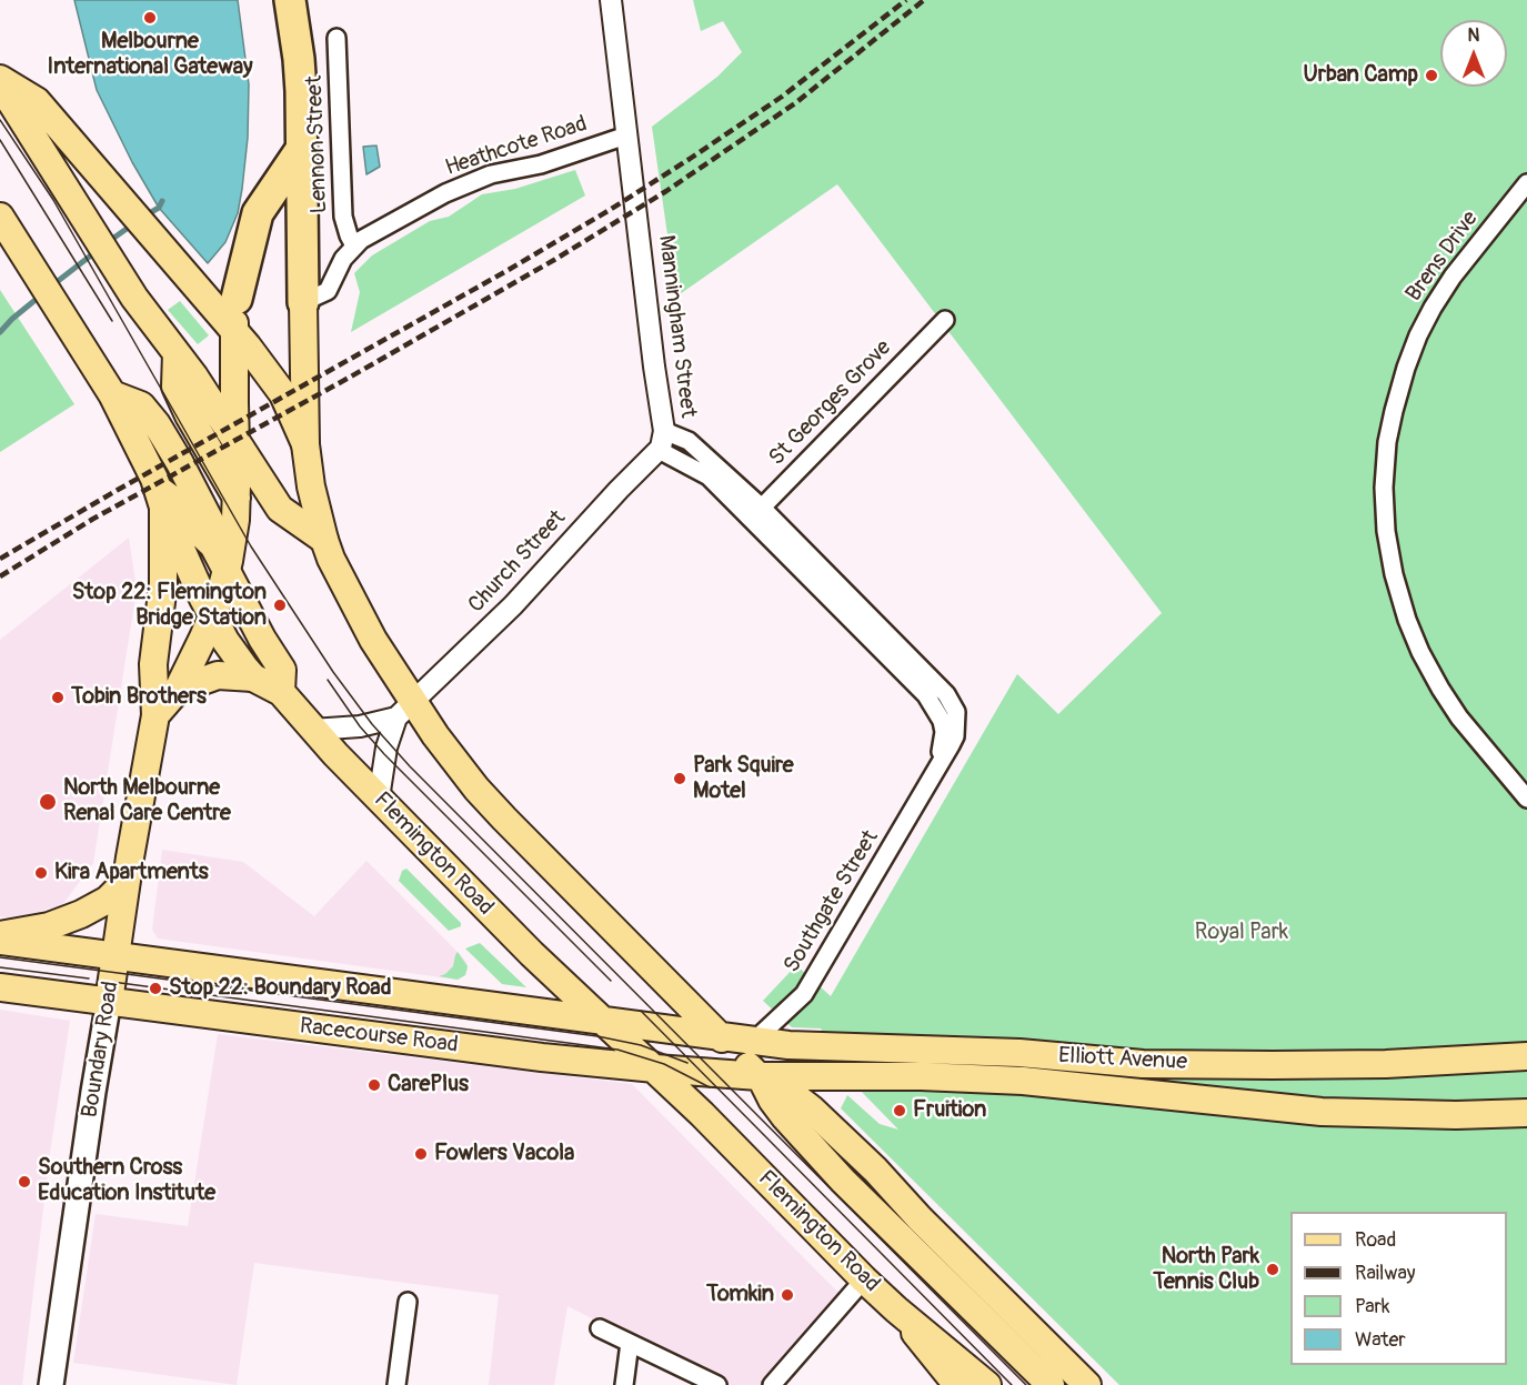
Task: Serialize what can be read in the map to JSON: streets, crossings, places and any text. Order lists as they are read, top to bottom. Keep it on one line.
{"streets":{"main road":["Flemington Road","Racecourse Road","Boundary Road","Elliott Avenue"],"street":["Lennon Street","Heathcote Road","Brens Drive","Manningham Street","St Georges Grove","Church Street","Southgate Street"]},"crossings":[["Lennon Street","Heathcote Road"],["Heathcote Road","Manningham Street"],["Manningham Street","St Georges Grove"],["Manningham Street","Church Street"],["Manningham Street","Southgate Street"],["Flemington Road","Racecourse Road"],["Flemington Road","Boundary Road"],["Southgate Street","Elliott Avenue"],["Racecourse Road","Boundary Road"],["Racecourse Road","Elliott Avenue"]],"parks":["Royal Park"],"places":["Melbourne International Gateway","Urban Camp","Stop 22: Flemington Bridge Station","Tobin Brothers","Park Squire Motel","North Melbourne Renal Care Centre","Kira Apartments","Stop 22: Boundary Road","CarePlus","Fruition","Fowlers Vacola","Southern Cross Education Institute","North Park Tennis Club","Tomkin"],"legend":["Road","Railway","Park","Water"],"north":"top"}
